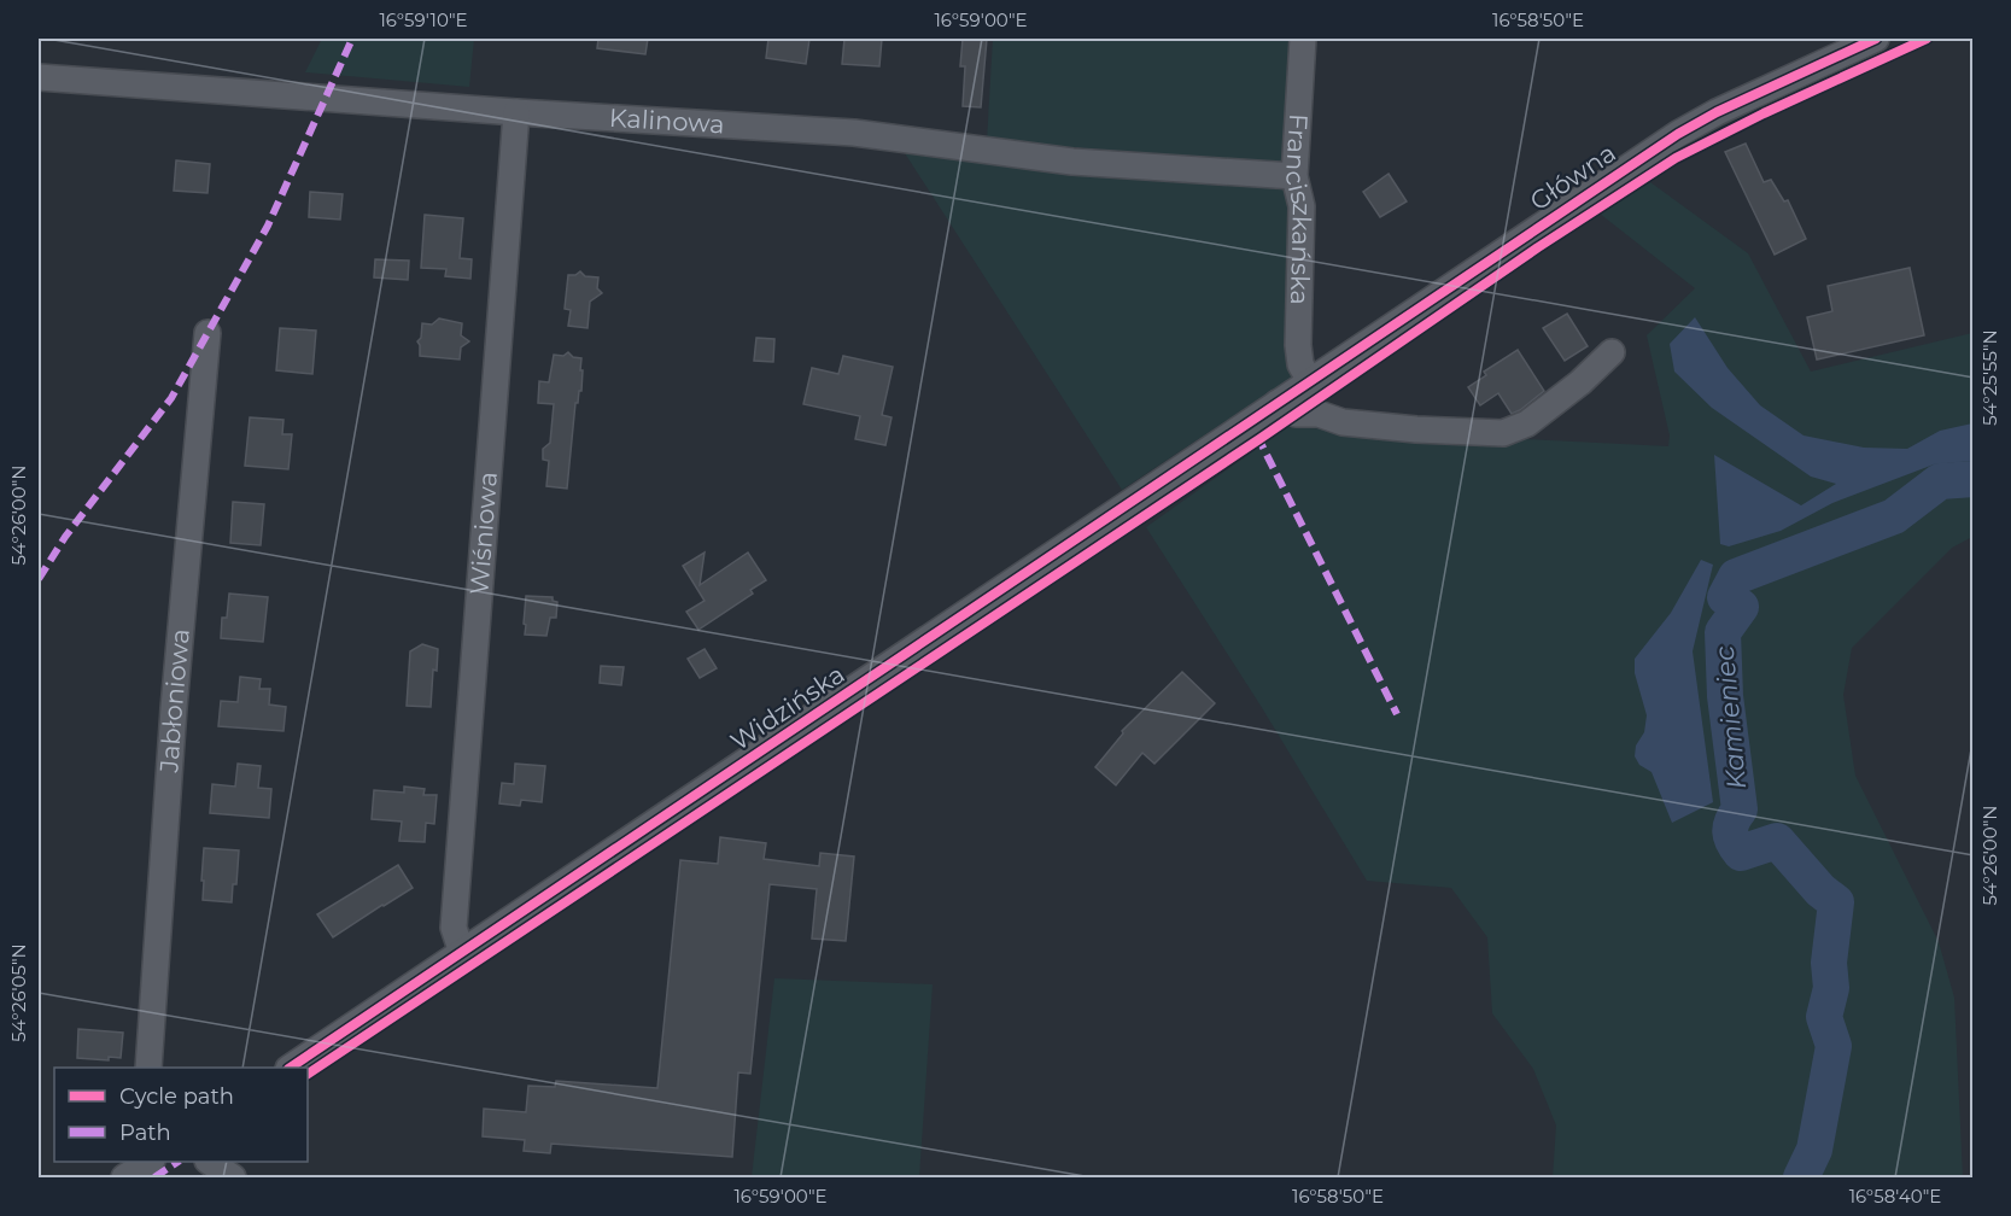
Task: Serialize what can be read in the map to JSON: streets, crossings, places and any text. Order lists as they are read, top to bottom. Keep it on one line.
{"streets":{"street":["Kalinowa","Główna","Franciszkańska","Wiśniowa","Jabłoniowa","Widzińska"]},"crossings":[["Kalinowa","Franciszkańska"],["Kalinowa","Wiśniowa"],["Główna","Franciszkańska"],["Główna","Widzińska"],["Franciszkańska","Widzińska"],["Wiśniowa","Widzińska"]],"water":["Kamieniec"],"legend":["Cycle path","Path"],"coordinates":["16°59'10\"E","16°59'00\"E","16°58'50\"E","54°25'55\"N","54°26'00\"N","54°26'05\"N","16°58'40\"E"]}
